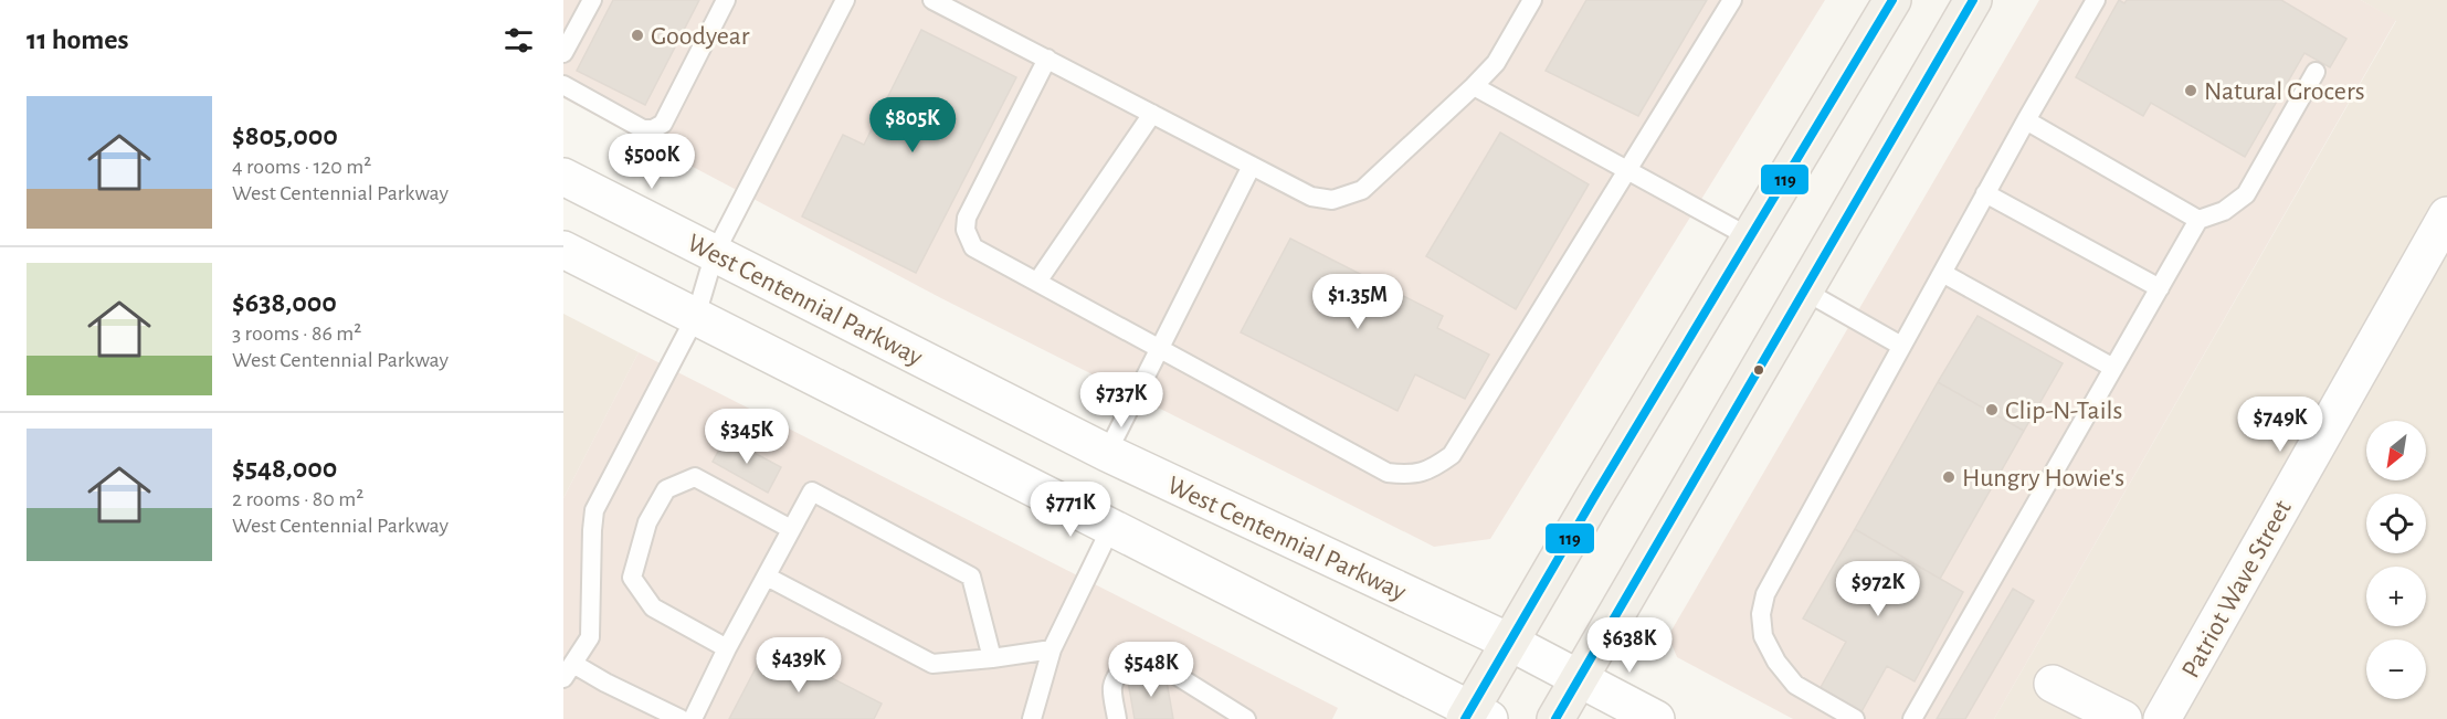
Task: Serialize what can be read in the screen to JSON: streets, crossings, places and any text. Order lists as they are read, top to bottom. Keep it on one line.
{"streets":{"main road":["West Centennial Parkway","Patriot Wave Street"]},"places":["Goodyear","Natural Grocers","Clip-N-Tails","Hungry Howie's"],"lines":["transit line 119"],"north":"bottom left","page":{"heading":"11 homes","list":[{"name":"$805,000","note":"4 rooms · 120 m² · West Centennial Parkway"},{"name":"$638,000","note":"3 rooms · 86 m² · West Centennial Parkway"},{"name":"$548,000","note":"2 rooms · 80 m² · West Centennial Parkway"}],"price":["$805K","$500K","$1.35M","$737K","$749K","$345K","$771K","$972K","$638K","$439K","$548K"],"map_buttons":["+","−"]}}
